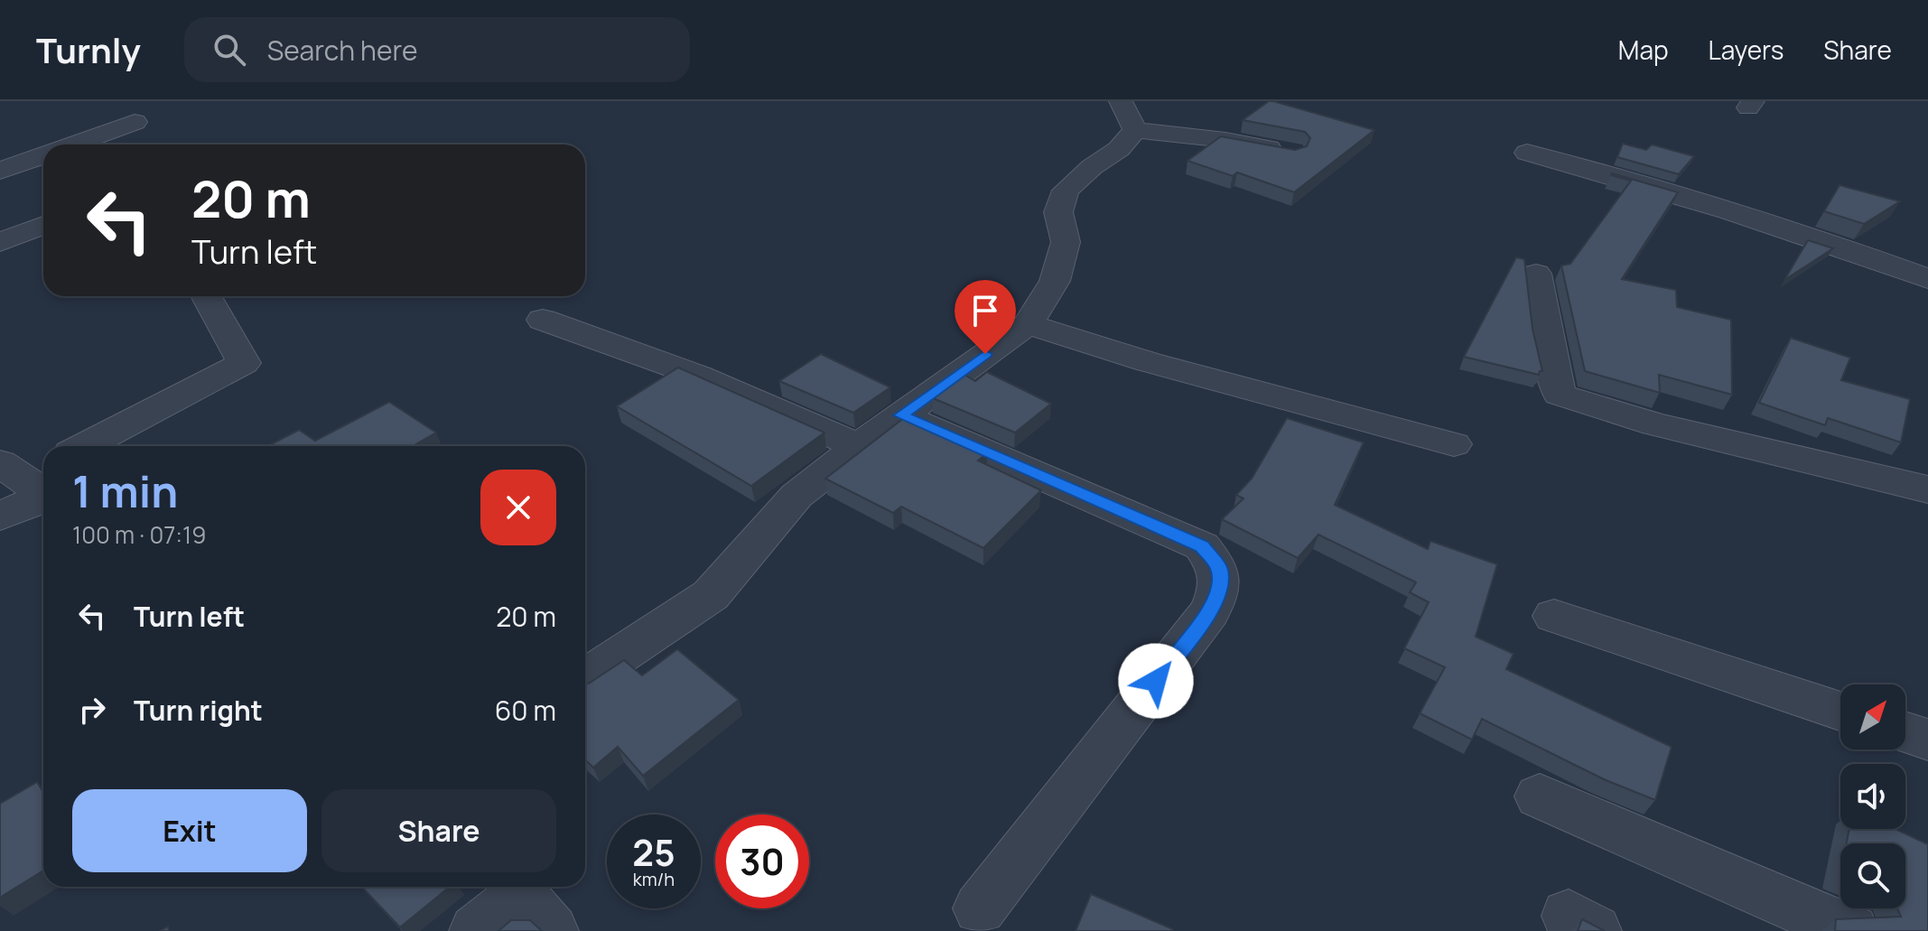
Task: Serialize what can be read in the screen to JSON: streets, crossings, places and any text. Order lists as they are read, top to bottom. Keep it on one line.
{"north":"top right","page":{"header":"Turnly","search":"Search here","nav":["Map","Layers","Share"],"turn":["20 m","Turn left"],"heading":["1 min","100 m · 07:19"],"list":[{"name":"Turn left","value":"20 m"},{"name":"Turn right","value":"60 m"}],"buttons":["Exit","Share"],"speed":"25 km/h","limit":"30"}}
